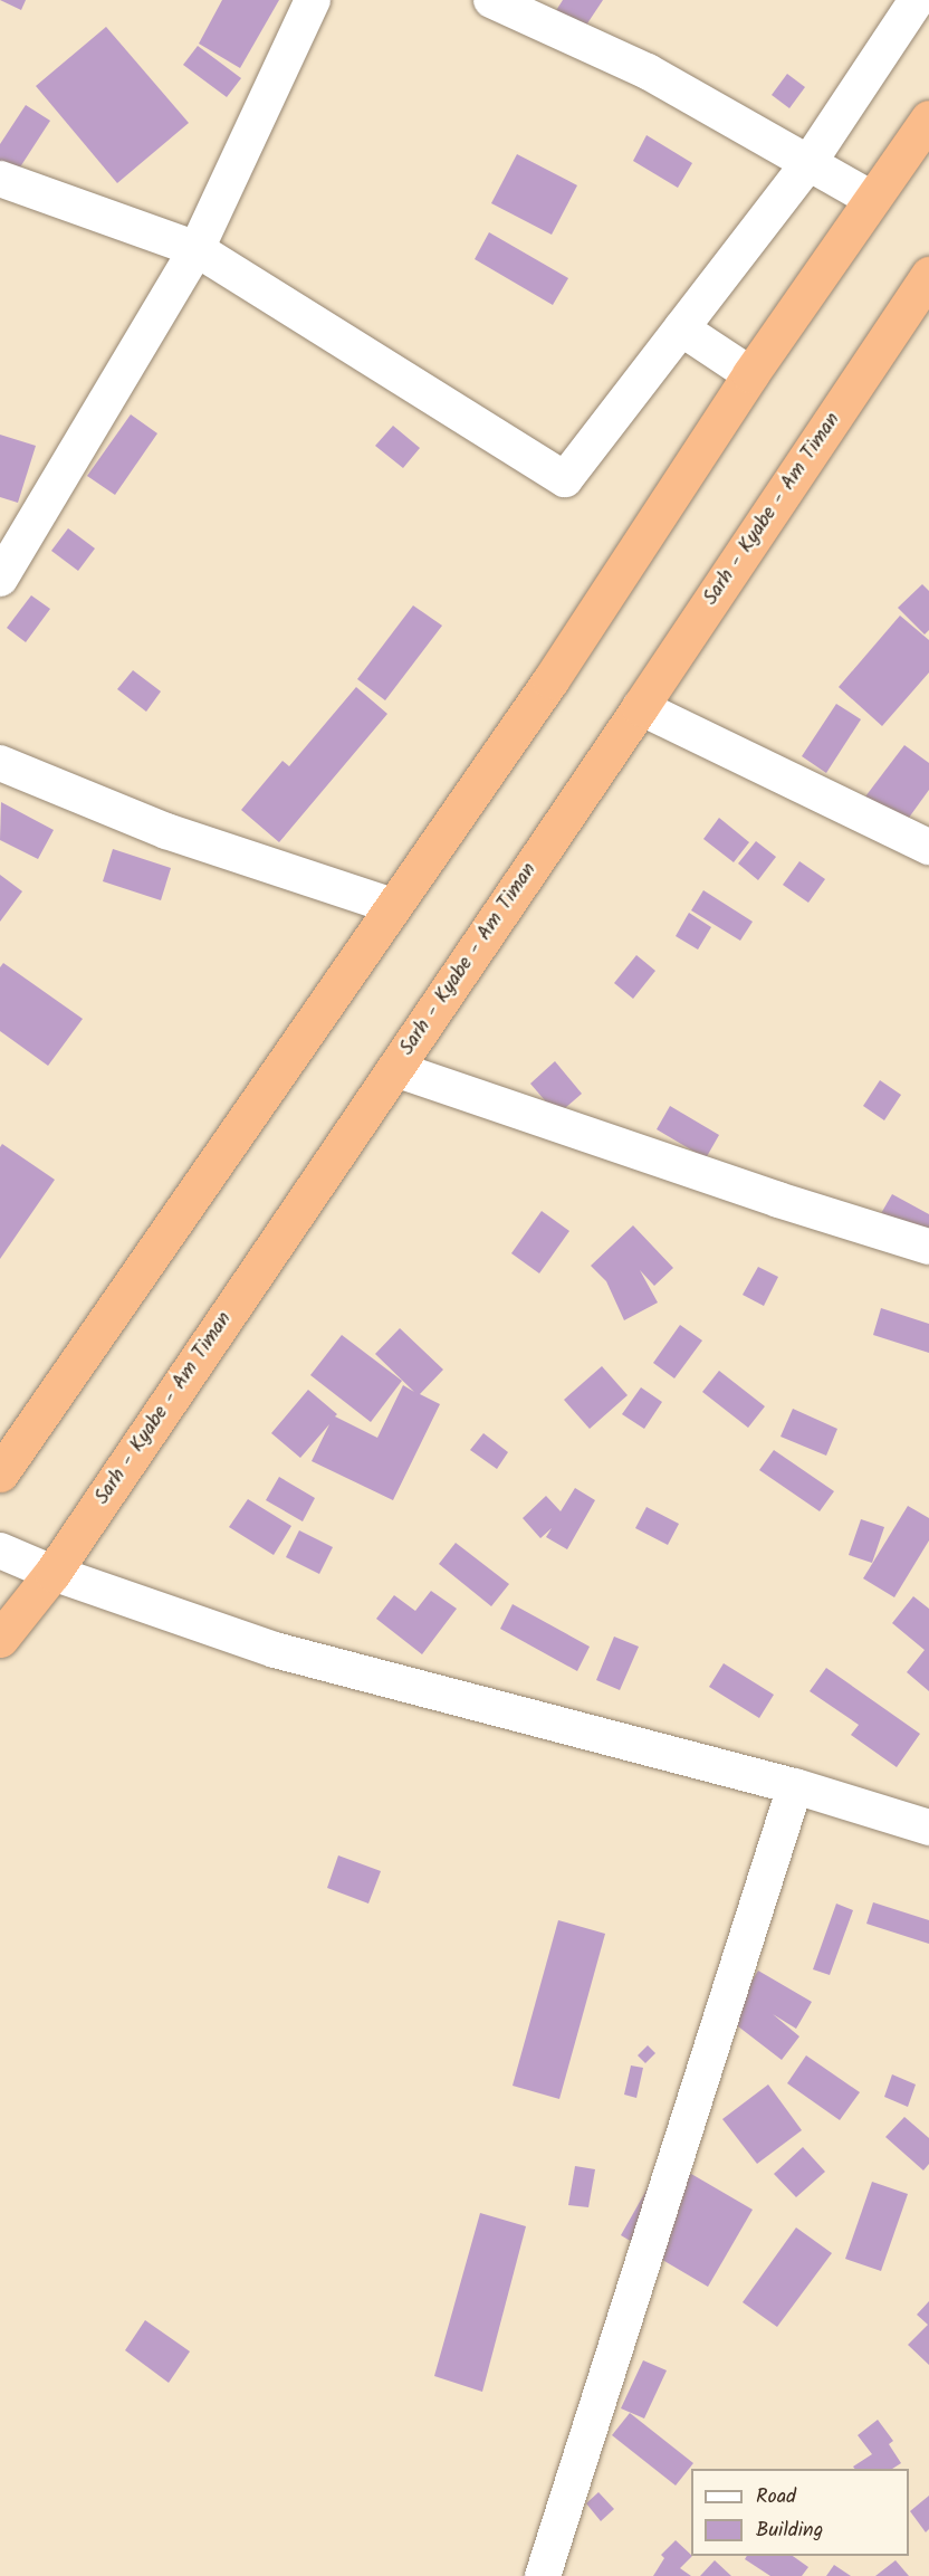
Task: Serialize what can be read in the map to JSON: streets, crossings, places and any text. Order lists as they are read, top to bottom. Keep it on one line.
{"streets":{"highway":["Sarh - Kyabe - Am Timan"]},"legend":["Road","Building"]}
